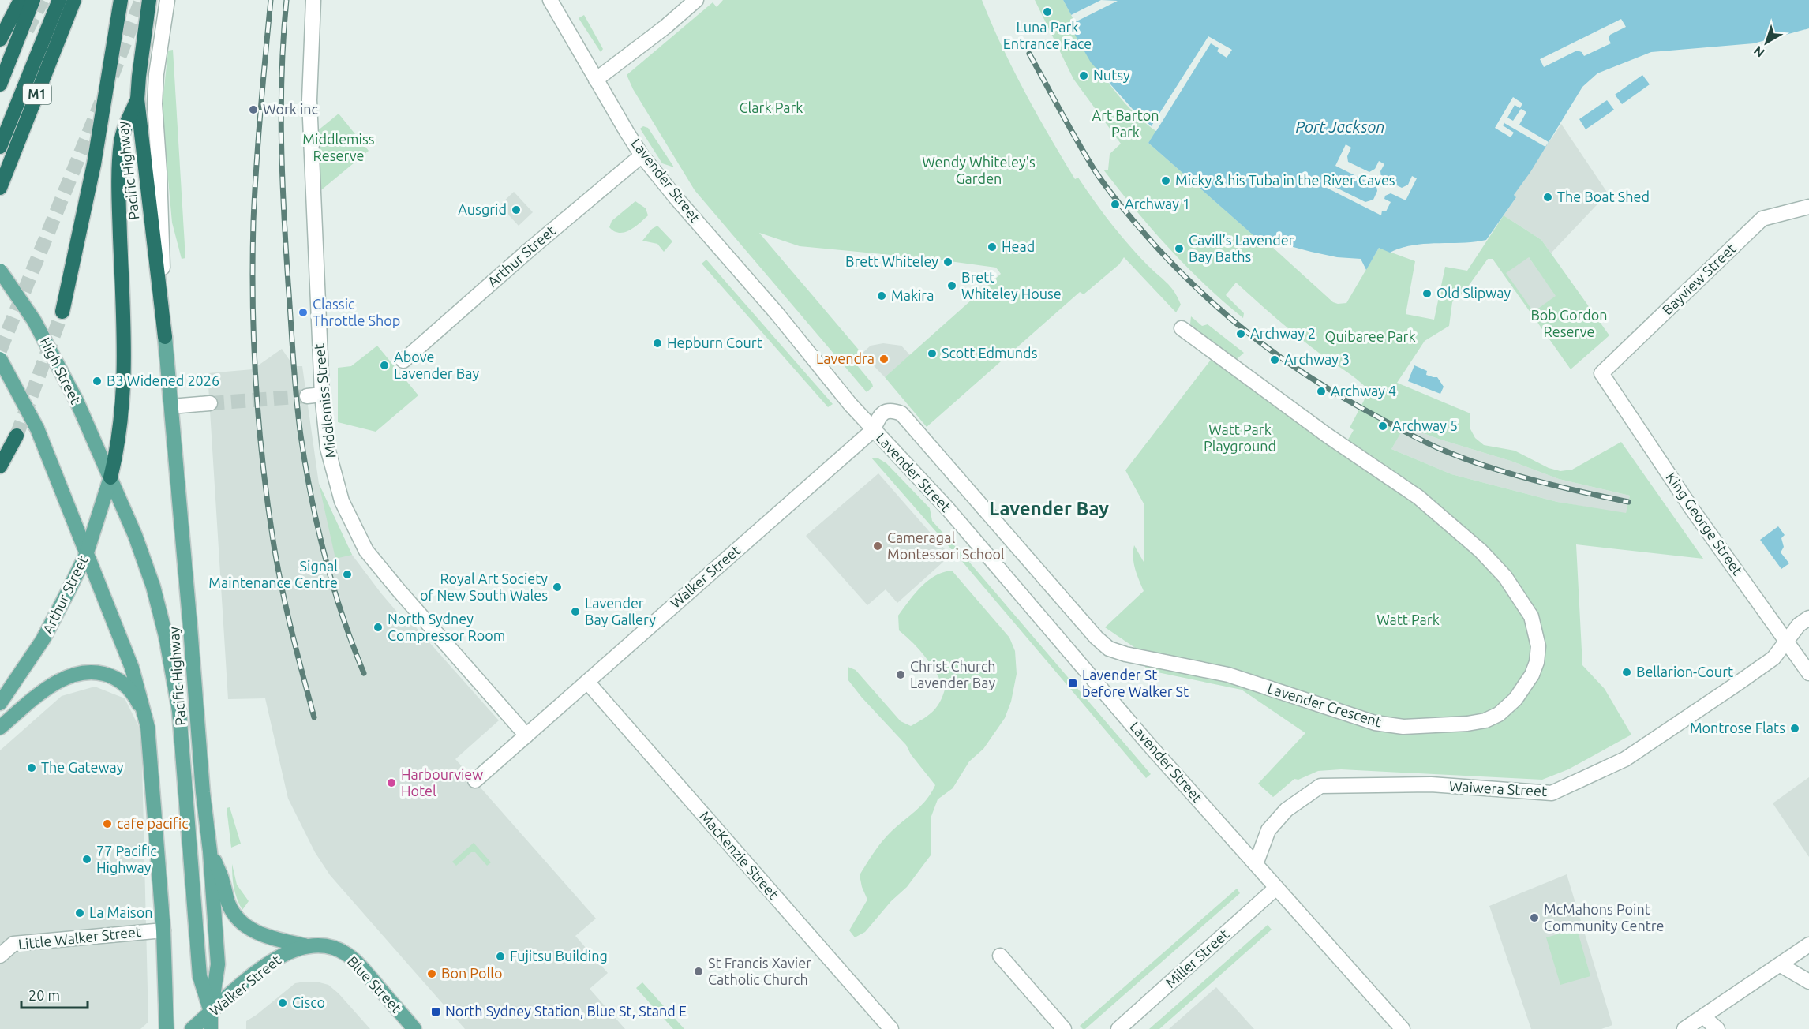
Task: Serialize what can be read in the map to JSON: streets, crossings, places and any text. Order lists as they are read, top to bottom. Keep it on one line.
{"streets":{"highway":["M1","Pacific Highway"],"main road":["Arthur Street","High Street","Walker Street","Blue Street"],"street":["Lavender Street","Bayview Street","Middlemiss Street","King George Street","Lavender Crescent","Waiwera Street","MacKenzie Street","Little Walker Street","Miller Street"]},"crossings":[["Pacific Highway","Arthur Street"],["Pacific Highway","High Street"],["Pacific Highway","Walker Street"],["Lavender Street","Arthur Street"],["Lavender Street","Walker Street"],["Lavender Street","Lavender Crescent"],["Lavender Street","Waiwera Street"],["Lavender Street","Miller Street"],["Arthur Street","High Street"],["Bayview Street","King George Street"],["Middlemiss Street","Walker Street"],["King George Street","Waiwera Street"],["Walker Street","Lavender Crescent"],["Walker Street","MacKenzie Street"],["Walker Street","Blue Street"]],"districts":["Lavender Bay"],"water":["Port Jackson"],"parks":["Clark Park","Art Barton Park","Middlemiss Reserve","Wendy Whiteley's Garden","Bob Gordon Reserve","Quibaree Park","Watt Park Playground","Watt Park"],"places":{"other":["Luna Park Entrance Face","Nutsy","Work inc","Micky & his Tuba in the River Caves","The Boat Shed","Archway 1","Ausgrid","Head","Cavill’s Lavender Bay Baths","Brett Whiteley","Brett Whiteley House","Old Slipway","Makira","Classic Throttle Shop","Archway 2","Hepburn Court","Scott Edmunds","Lavendra","Archway 3","Above Lavender Bay","B3 Widened 2026","Archway 4","Archway 5","Cameragal Montessori School","Signal Maintenance Centre","Royal Art Society of New South Wales","Lavender Bay Gallery","North Sydney Compressor Room","Bellarion-Court","Christ Church Lavender Bay","Montrose Flats","The Gateway","Harbourview Hotel","cafe pacific","77 Pacific Highway","La Maison","McMahons Point Community Centre","Fujitsu Building","St Francis Xavier Catholic Church","Bon Pollo","Cisco"],"transit":["Lavender St before Walker St","North Sydney Station, Blue St, Stand E"]},"scale_bar":"20 m","north":"bottom left"}
